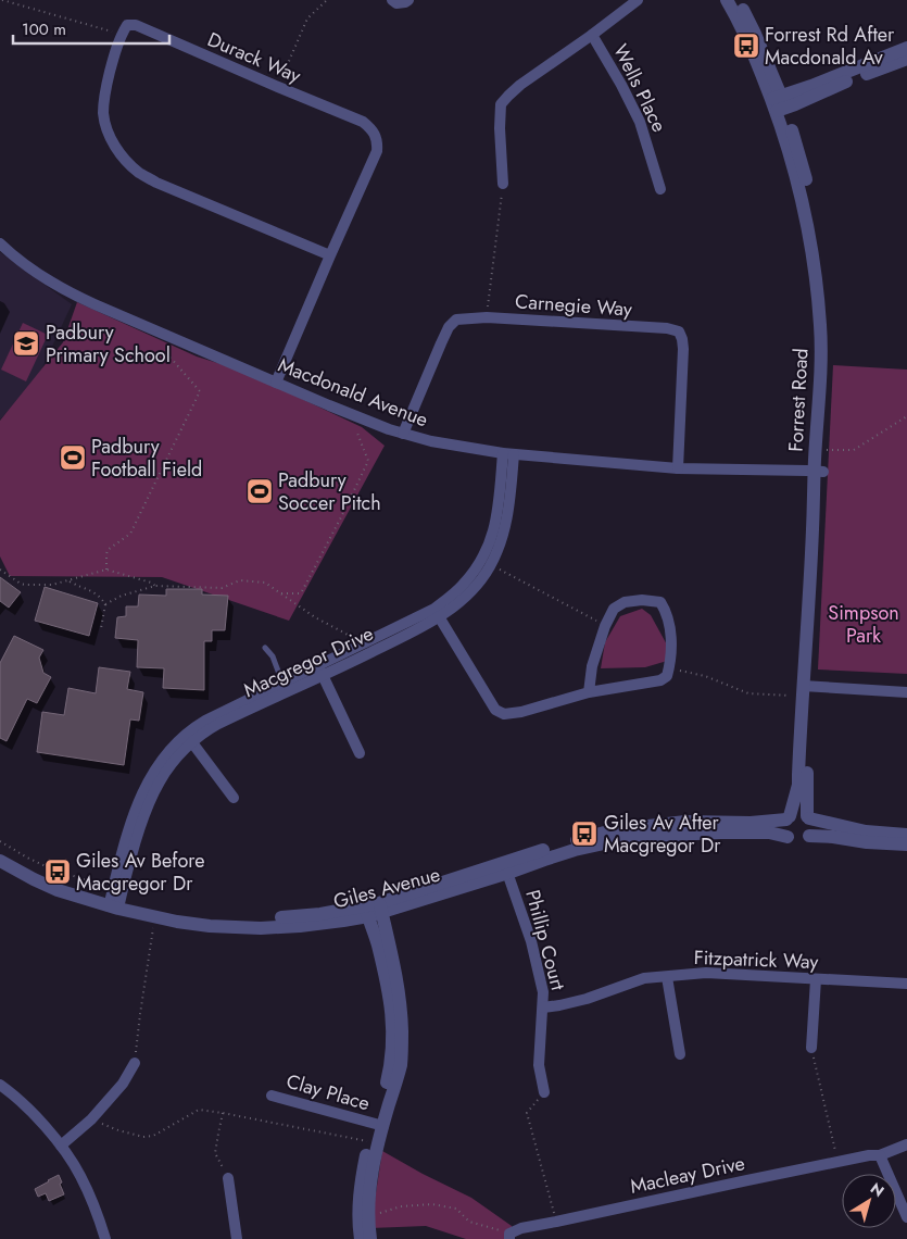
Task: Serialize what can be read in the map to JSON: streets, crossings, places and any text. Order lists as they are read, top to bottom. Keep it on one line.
{"streets":{"street":["Durack Way","Wells Place","Carnegie Way","Macdonald Avenue","Forrest Road","Macgregor Drive","Giles Avenue","Phillip Court","Fitzpatrick Way","Clay Place","Macleay Drive"]},"crossings":[["Durack Way","Macdonald Avenue"],["Carnegie Way","Macdonald Avenue"],["Macdonald Avenue","Forrest Road"],["Macdonald Avenue","Macgregor Drive"],["Forrest Road","Giles Avenue"],["Macgregor Drive","Giles Avenue"],["Giles Avenue","Phillip Court"],["Phillip Court","Fitzpatrick Way"]],"parks":["Simpson Park"],"places":{"bus stop":["Forrest Rd After Macdonald Av","Giles Av After Macgregor Dr","Giles Av Before Macgregor Dr"],"school or university":["Padbury Primary School"],"sports":["Padbury Football Field","Padbury Soccer Pitch"]},"scale_bar":"100 m","north":"top right"}
